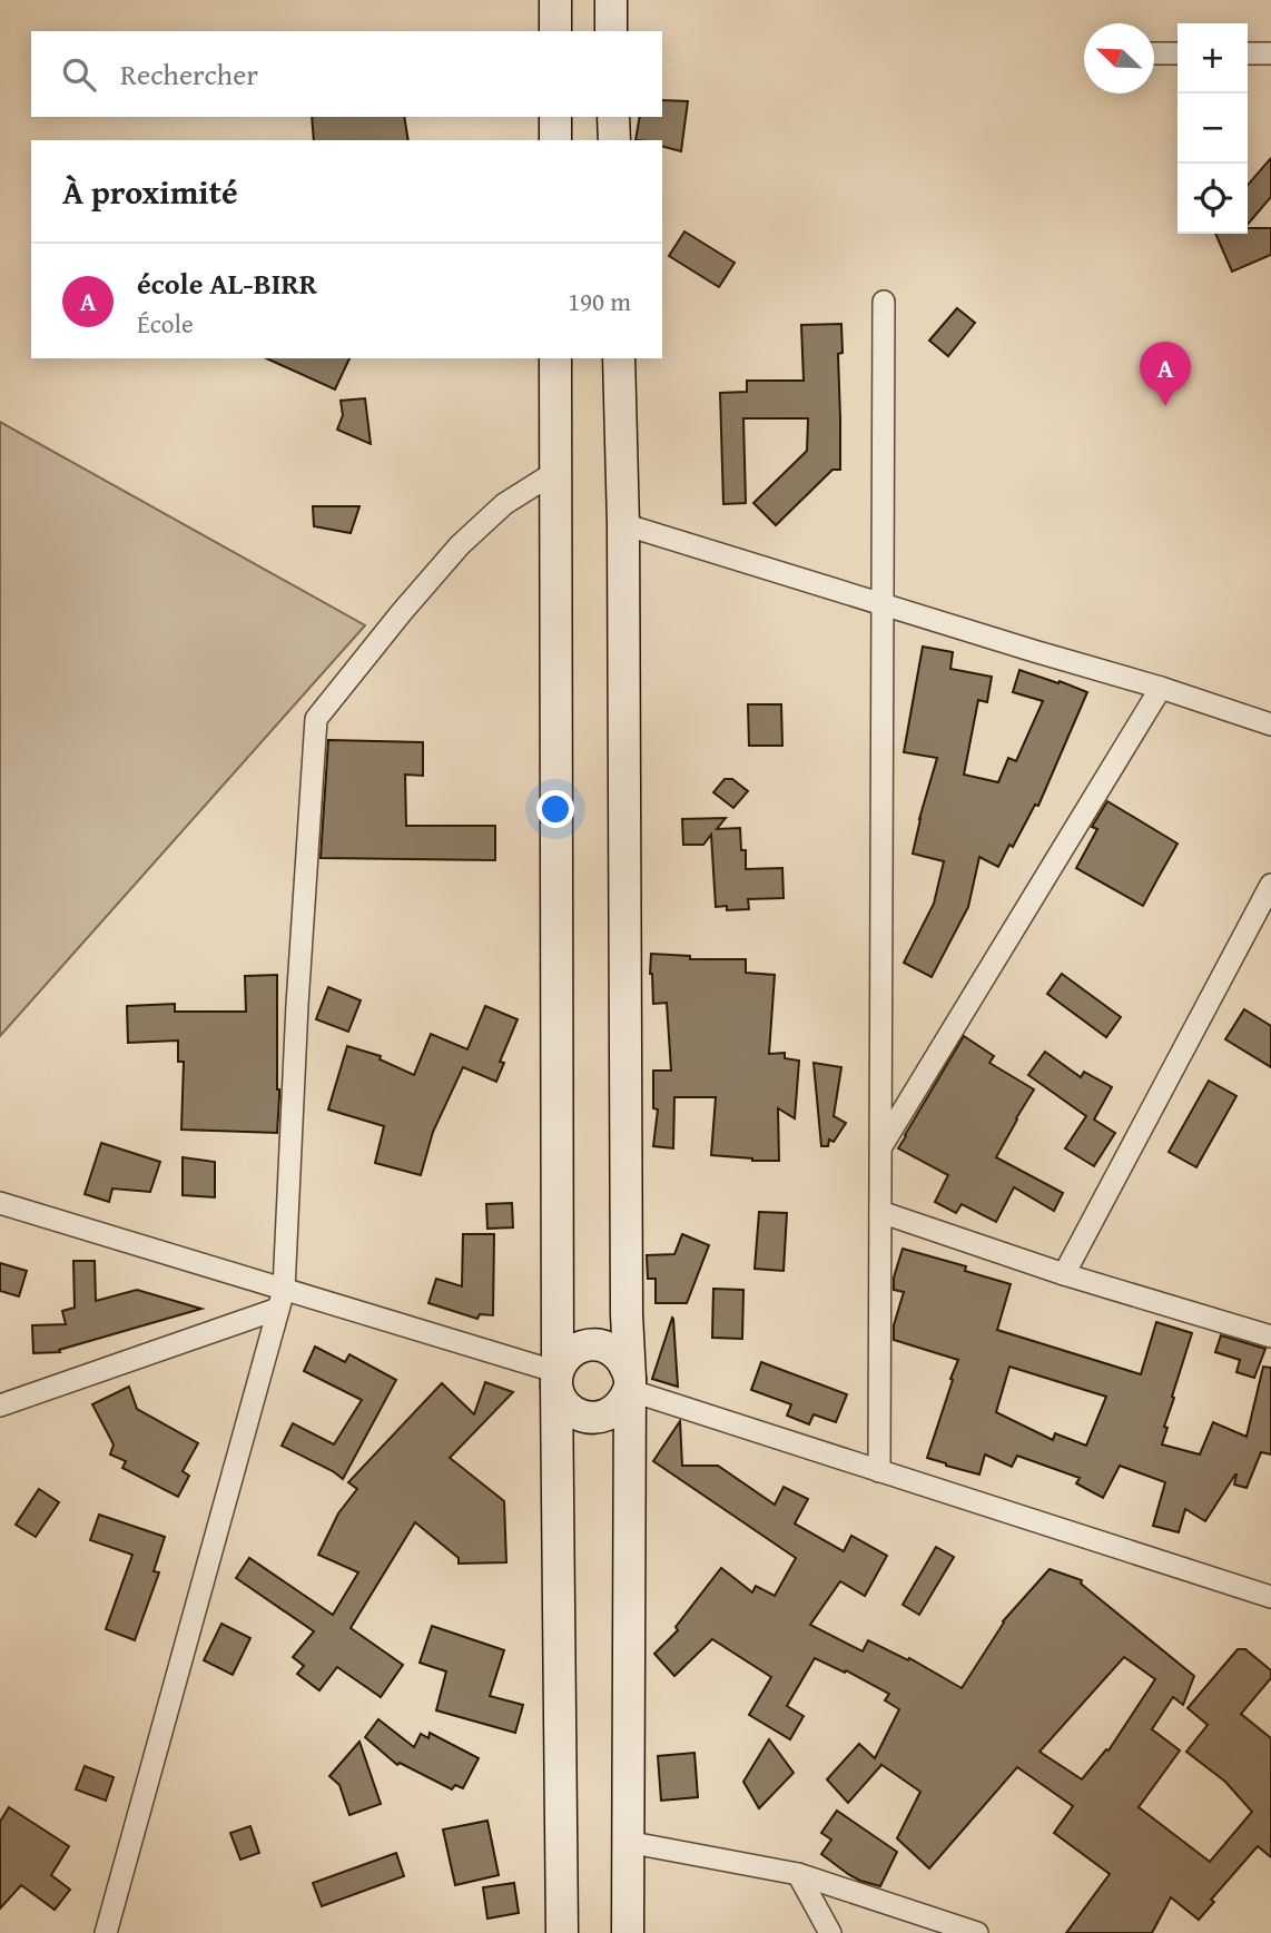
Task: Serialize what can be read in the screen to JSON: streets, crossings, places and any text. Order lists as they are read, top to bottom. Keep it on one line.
{"north":"top left","page":{"map_buttons":["+","−"],"search":"Rechercher","heading":"À proximité","list":[{"mark":"A","name":"école AL-BIRR","note":"École","value":"190 m"}],"pins":"A"}}
